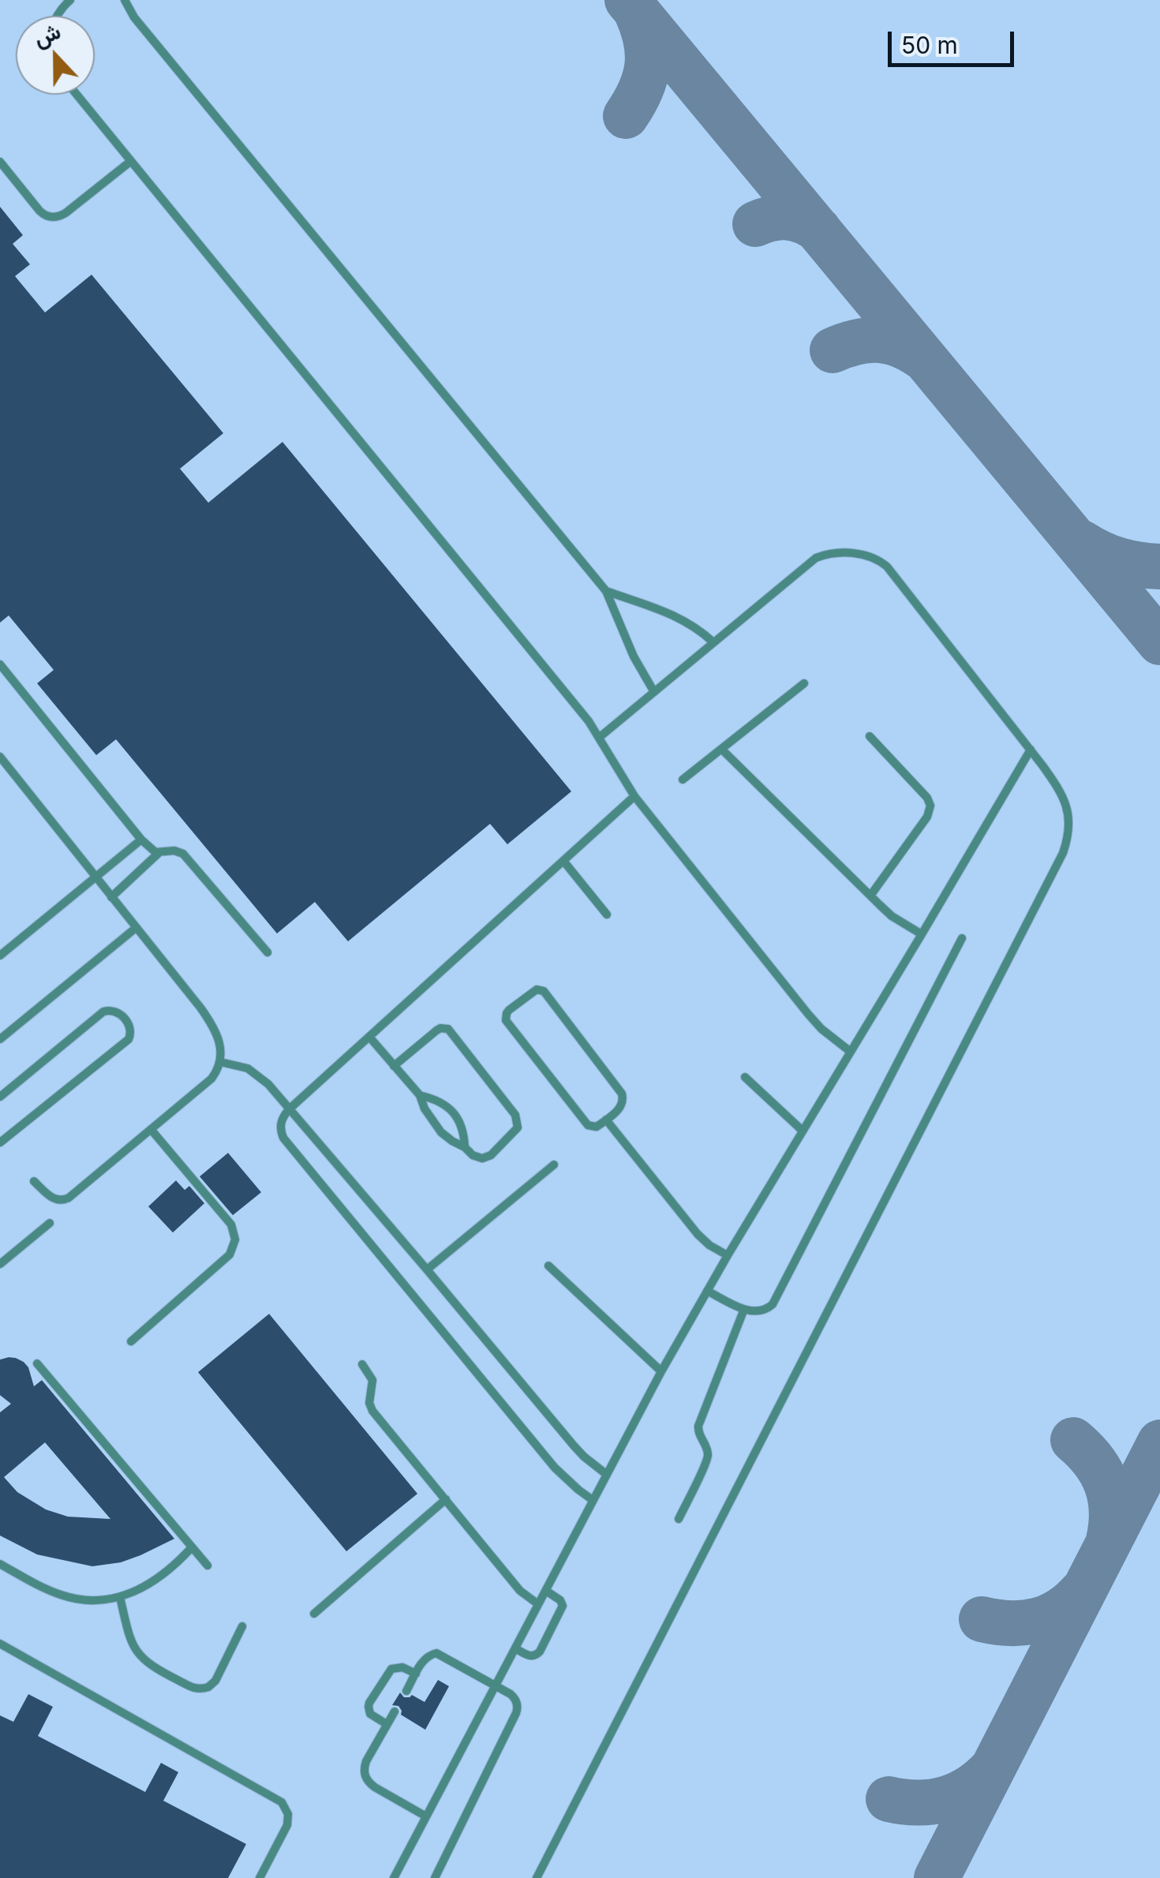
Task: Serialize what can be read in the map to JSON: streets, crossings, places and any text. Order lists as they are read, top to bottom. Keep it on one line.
{"scale_bar":"50 m","north":"top"}
